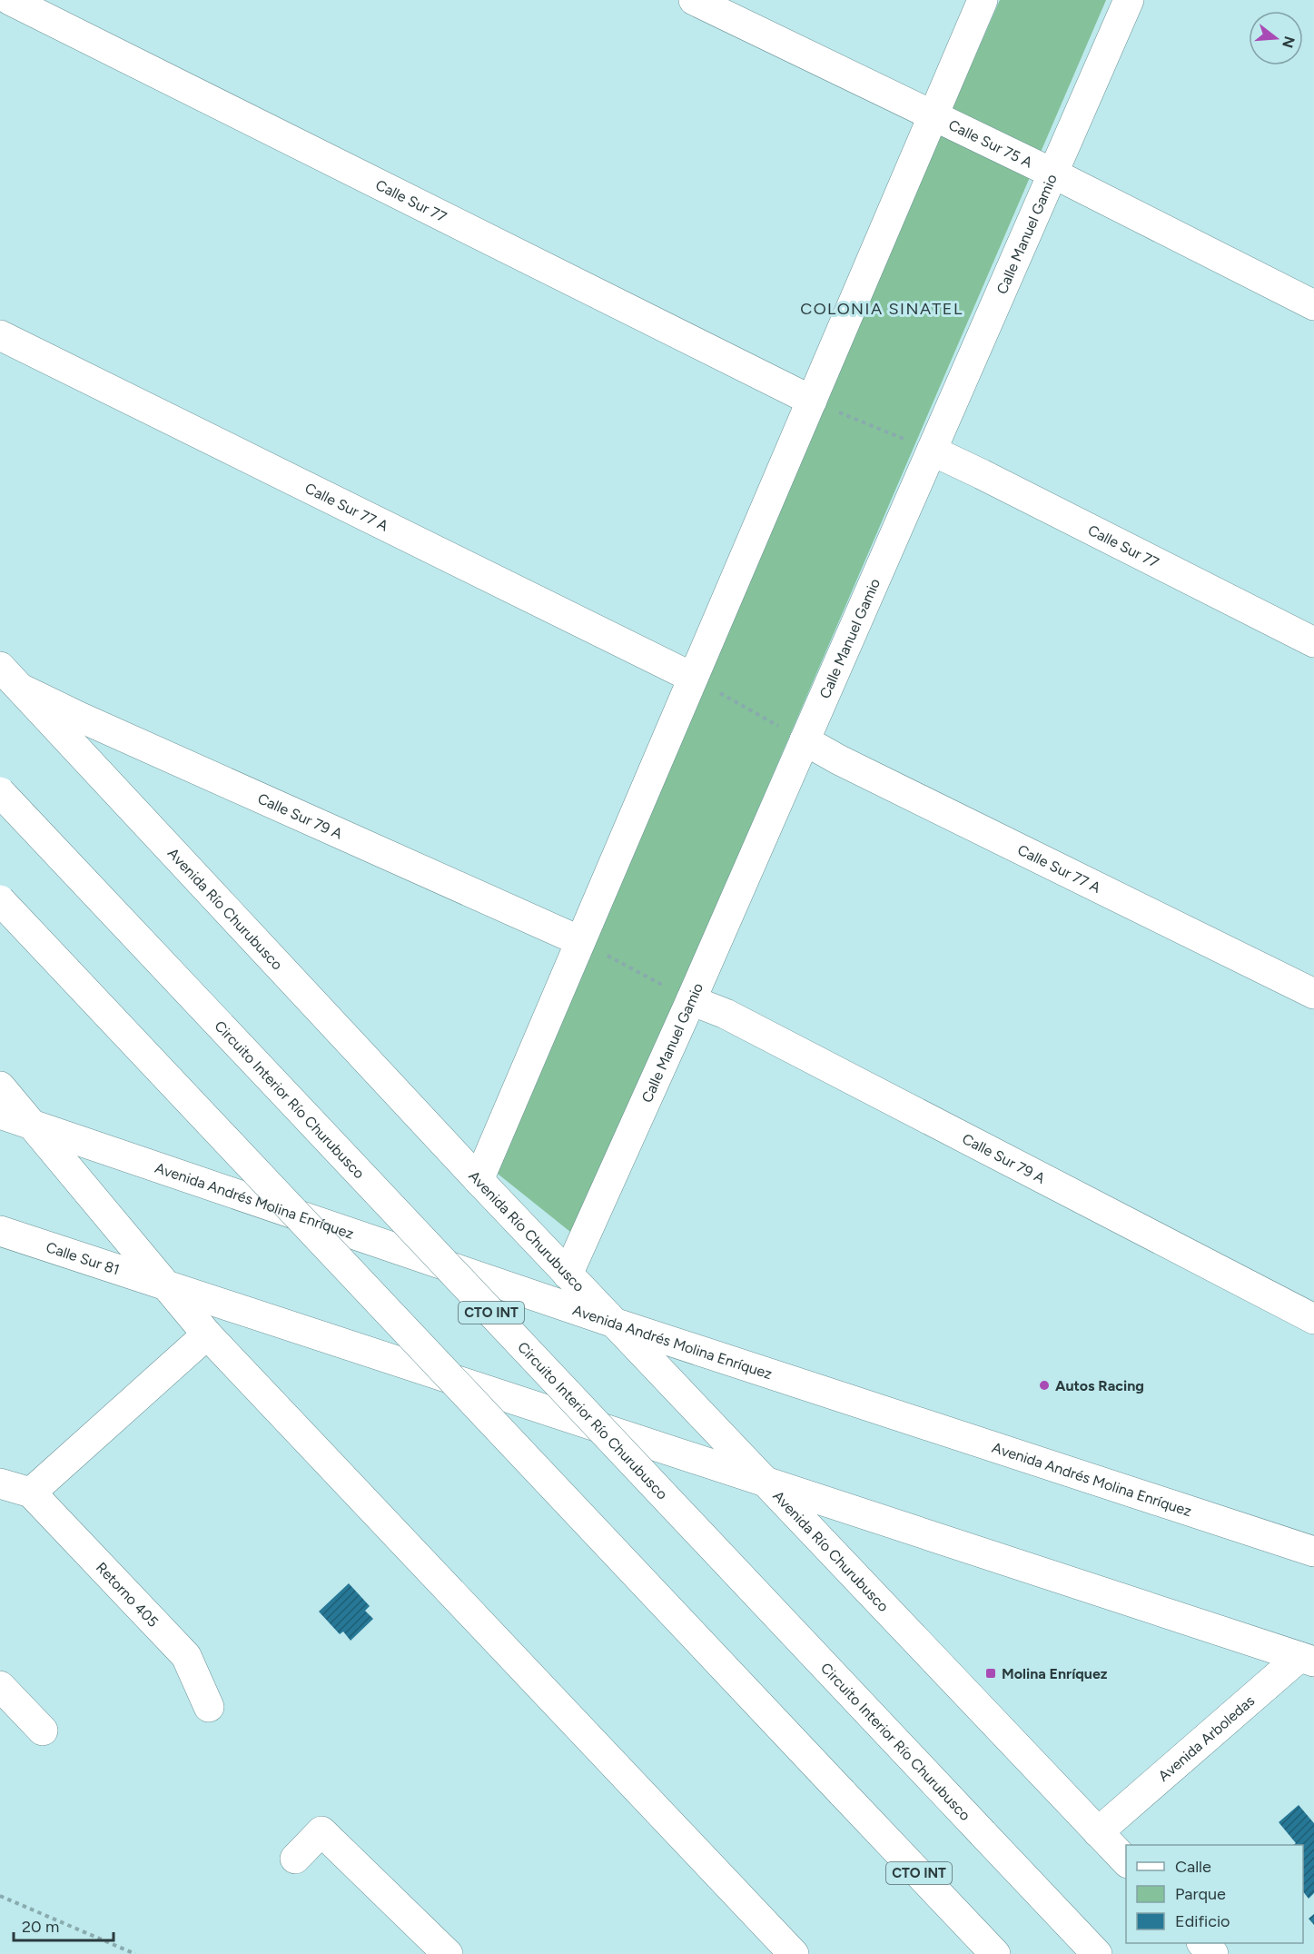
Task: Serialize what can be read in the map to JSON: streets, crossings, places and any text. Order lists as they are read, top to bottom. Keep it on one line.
{"streets":{"main road":["Calle Sur 75 A","Calle Sur 77","Calle Manuel Gamio","Calle Sur 77 A","Calle Sur 79 A","Avenida Río Churubusco","Circuito Interior Río Churubusco","Avenida Andrés Molina Enríquez","Calle Sur 81","CTO INT","Retorno 405","Avenida Arboledas"]},"crossings":[["Calle Sur 75 A","Calle Manuel Gamio"],["Calle Sur 77","Calle Manuel Gamio"],["Calle Manuel Gamio","Calle Sur 77 A"],["Calle Manuel Gamio","Calle Sur 79 A"],["Calle Manuel Gamio","Avenida Río Churubusco"],["Calle Sur 79 A","Avenida Río Churubusco"],["Avenida Río Churubusco","Avenida Andrés Molina Enríquez"],["Avenida Río Churubusco","Avenida Arboledas"]],"districts":["COLONIA SINATEL"],"places":{"other":["Autos Racing"],"transit":["Molina Enríquez"]},"legend":["Calle","Parque","Edificio"],"scale_bar":"20 m","north":"right"}
